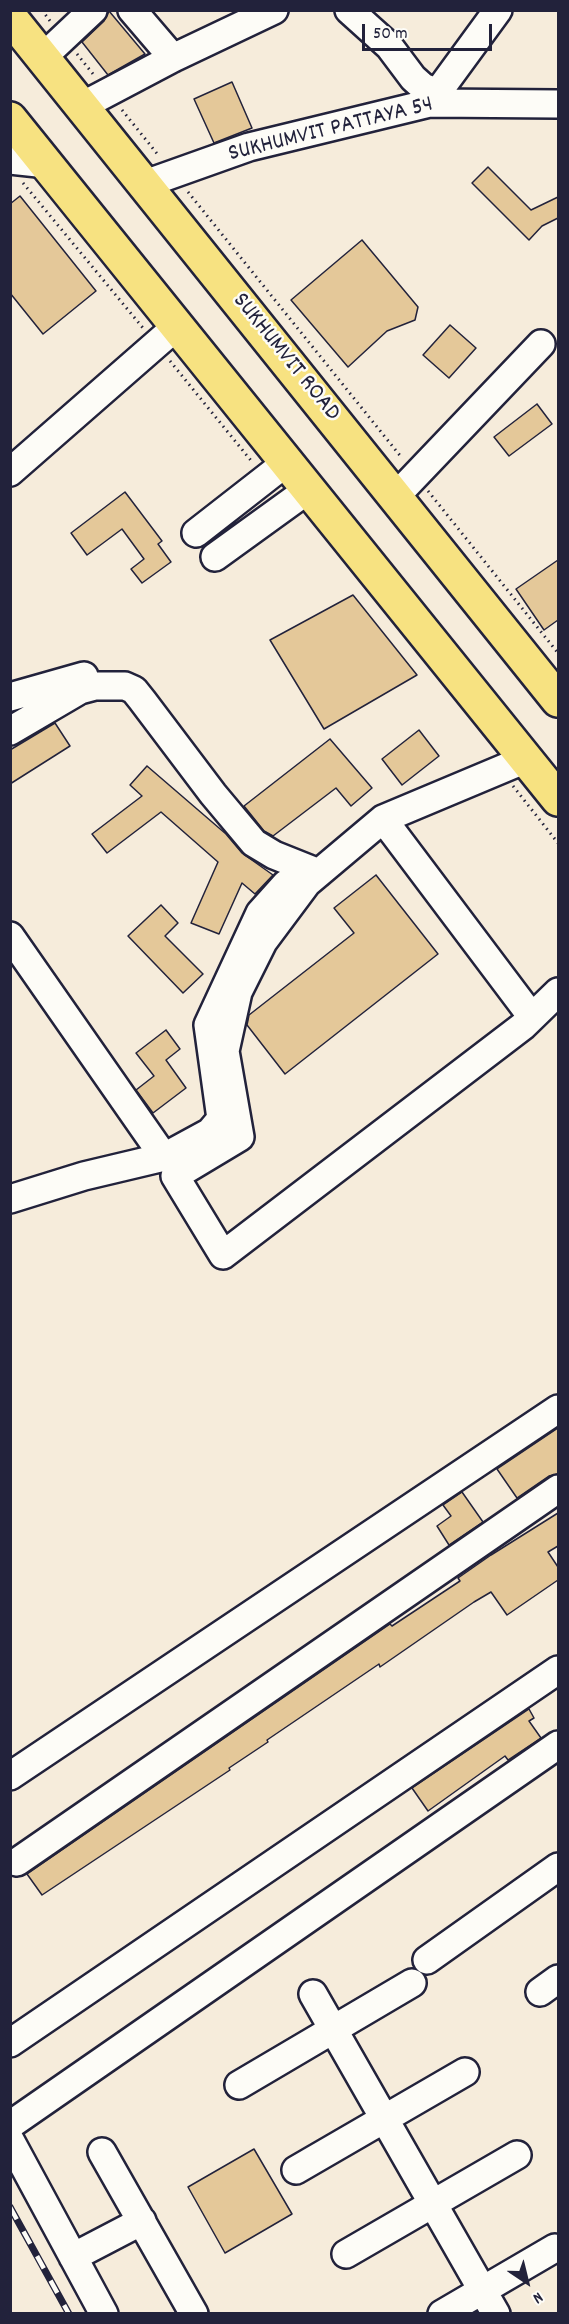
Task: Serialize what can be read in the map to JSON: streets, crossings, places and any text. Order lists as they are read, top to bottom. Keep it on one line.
{"streets":{"highway":["SUKHUMVIT ROAD"],"street":["SUKHUMVIT PATTAYA 54"]},"crossings":[["SUKHUMVIT PATTAYA 54","SUKHUMVIT ROAD"]],"scale_bar":"50 m","north":"bottom right"}
